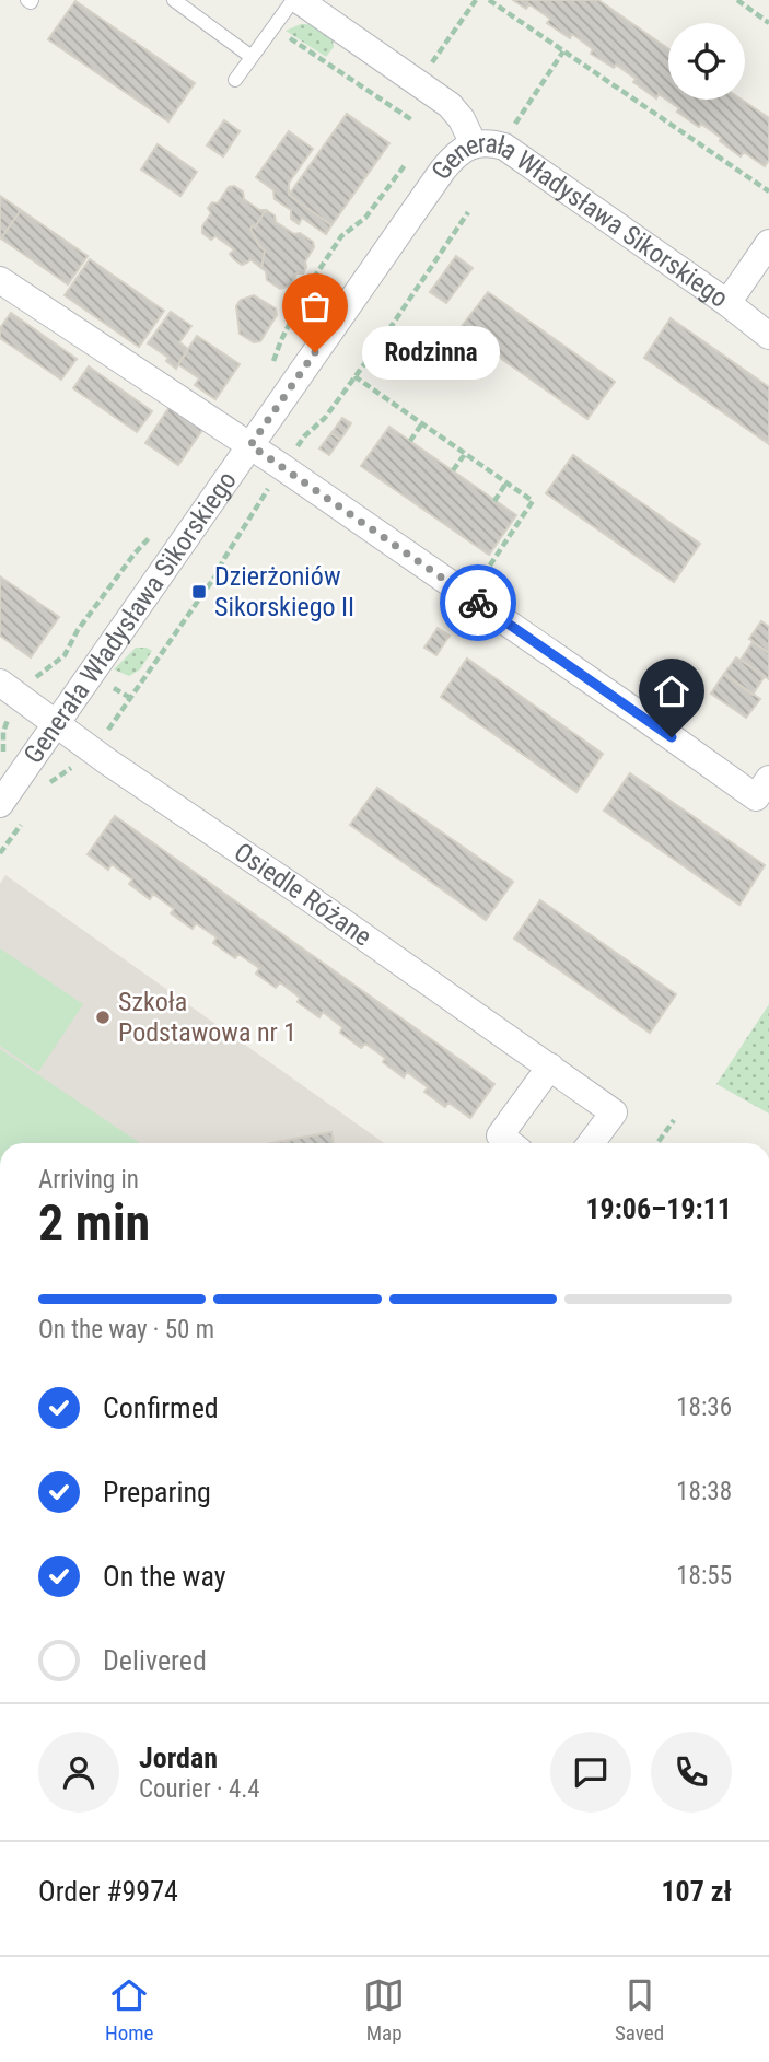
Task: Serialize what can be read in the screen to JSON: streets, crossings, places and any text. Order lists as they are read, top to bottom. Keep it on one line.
{"streets":{"street":["Generała Władysława Sikorskiego","Osiedle Różane"]},"crossings":[["Generała Władysława Sikorskiego","Osiedle Różane"]],"places":{"other":["Rodzinna","Szkoła Podstawowa nr 1"],"transit":["Dzierżoniów Sikorskiego II"]},"page":{"bubble":"Rodzinna","heading":["2 min","Arriving in","19:06–19:11"],"panel":["Jordan","Courier · 4.4","Order #9974","107 zł"],"bar":"On the way · 50 m","list":[["Confirmed","18:36"],["Preparing","18:38"],["On the way","18:55"],"Delivered"],"tabs":["Home","Map","Saved"]}}
